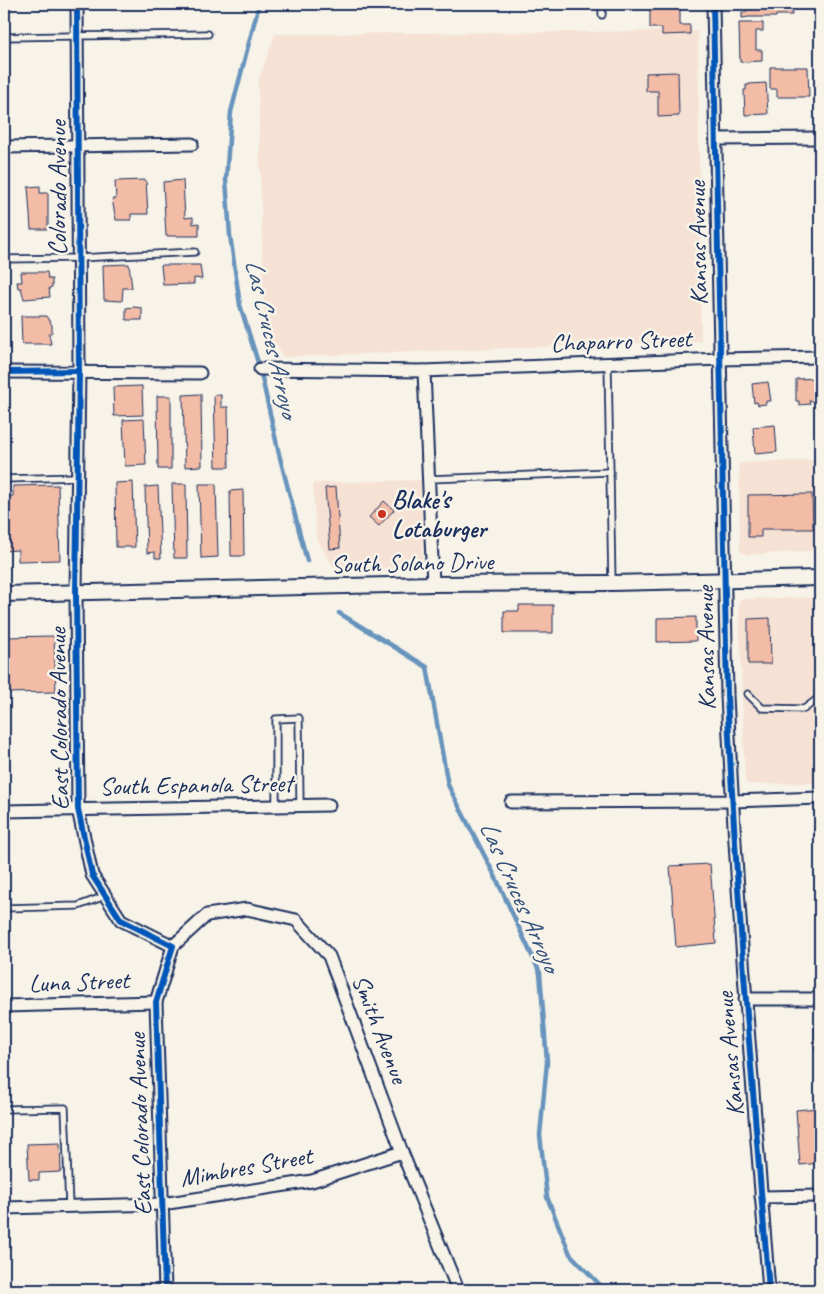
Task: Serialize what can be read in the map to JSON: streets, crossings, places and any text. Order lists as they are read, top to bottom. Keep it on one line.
{"streets":{"street":["Colorado Avenue","Kansas Avenue","Chaparro Street","South Solano Drive","East Colorado Avenue","South Espanola Street","Luna Street","Smith Avenue","Mimbres Street"]},"crossings":[["Colorado Avenue","East Colorado Avenue"],["Kansas Avenue","Chaparro Street"],["Kansas Avenue","South Solano Drive"],["South Solano Drive","East Colorado Avenue"],["East Colorado Avenue","South Espanola Street"],["East Colorado Avenue","Luna Street"],["East Colorado Avenue","Smith Avenue"],["East Colorado Avenue","Mimbres Street"],["Smith Avenue","Mimbres Street"]],"water":["Las Cruces Arroyo"],"places":["Blake's Lotaburger"]}
